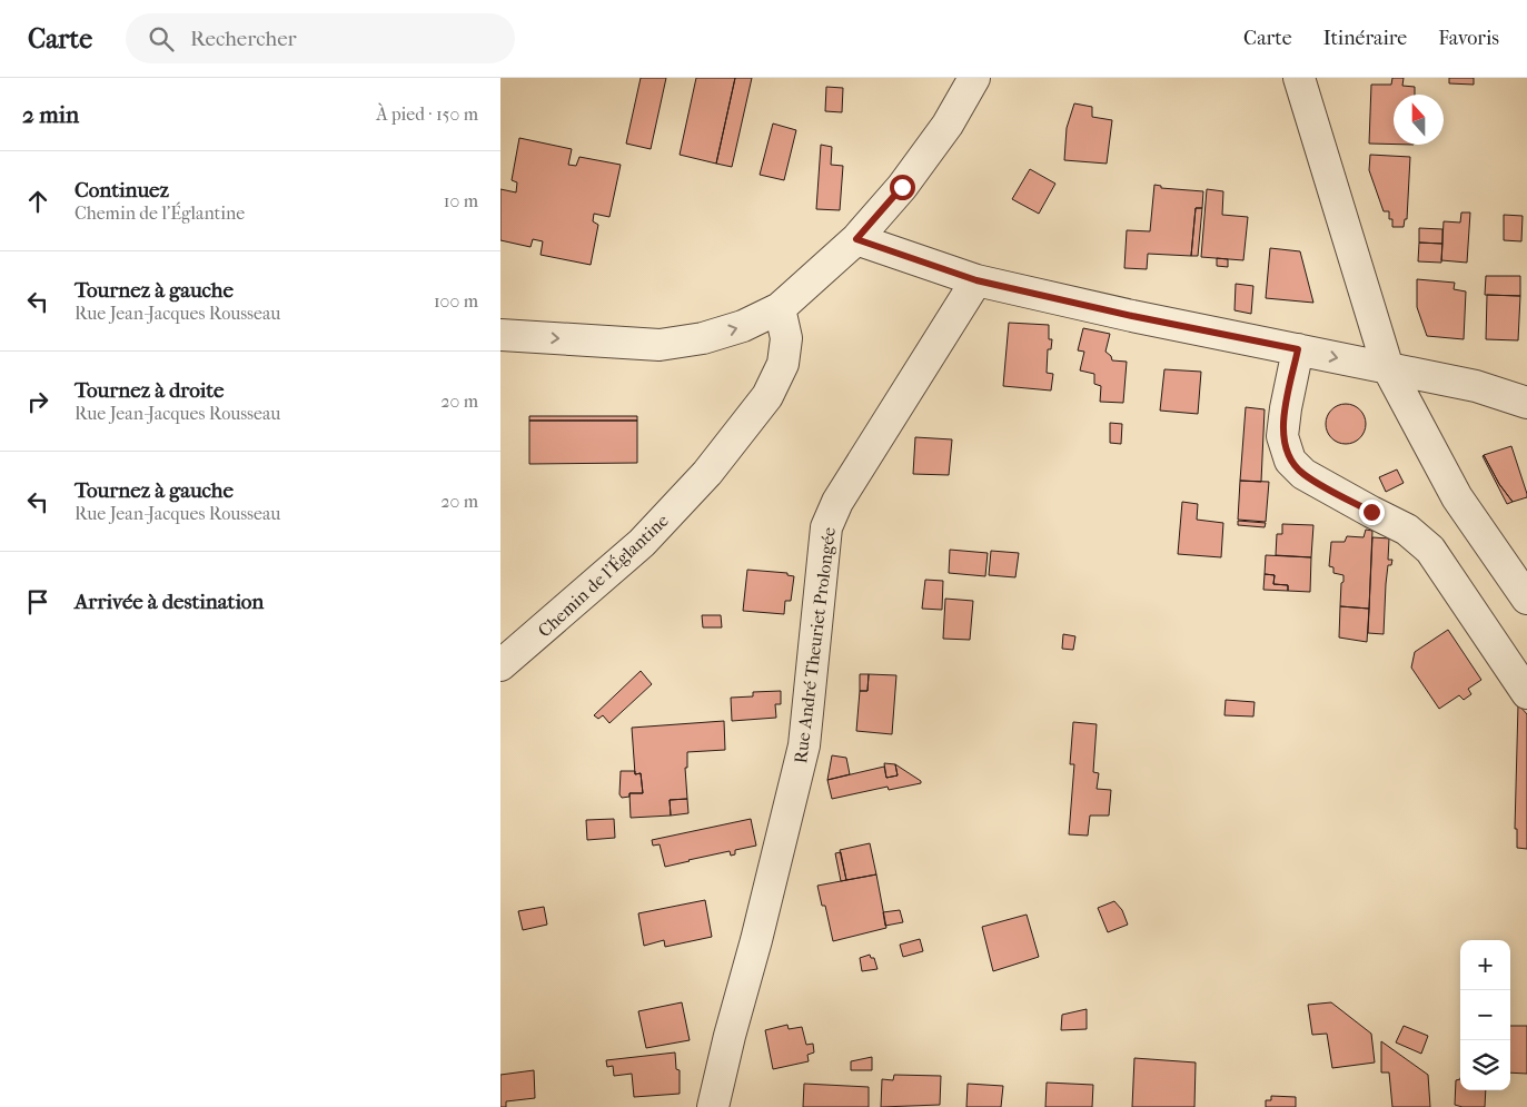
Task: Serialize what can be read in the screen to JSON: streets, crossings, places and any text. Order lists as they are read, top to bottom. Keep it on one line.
{"streets":{"street":["Chemin de l'Églantine","Rue André Theuriet Prolongée"]},"north":"top","page":{"header":"Carte","search":"Rechercher","nav":["Carte","Itinéraire","Favoris"],"heading":["2 min","À pied · 150 m"],"list":[["Continuez","Chemin de l'Églantine","10 m"],["Tournez à gauche","Rue Jean-Jacques Rousseau","100 m"],["Tournez à droite","Rue Jean-Jacques Rousseau","20 m"],["Tournez à gauche","Rue Jean-Jacques Rousseau","20 m"],"Arrivée à destination"],"map_buttons":["+","−"]}}
